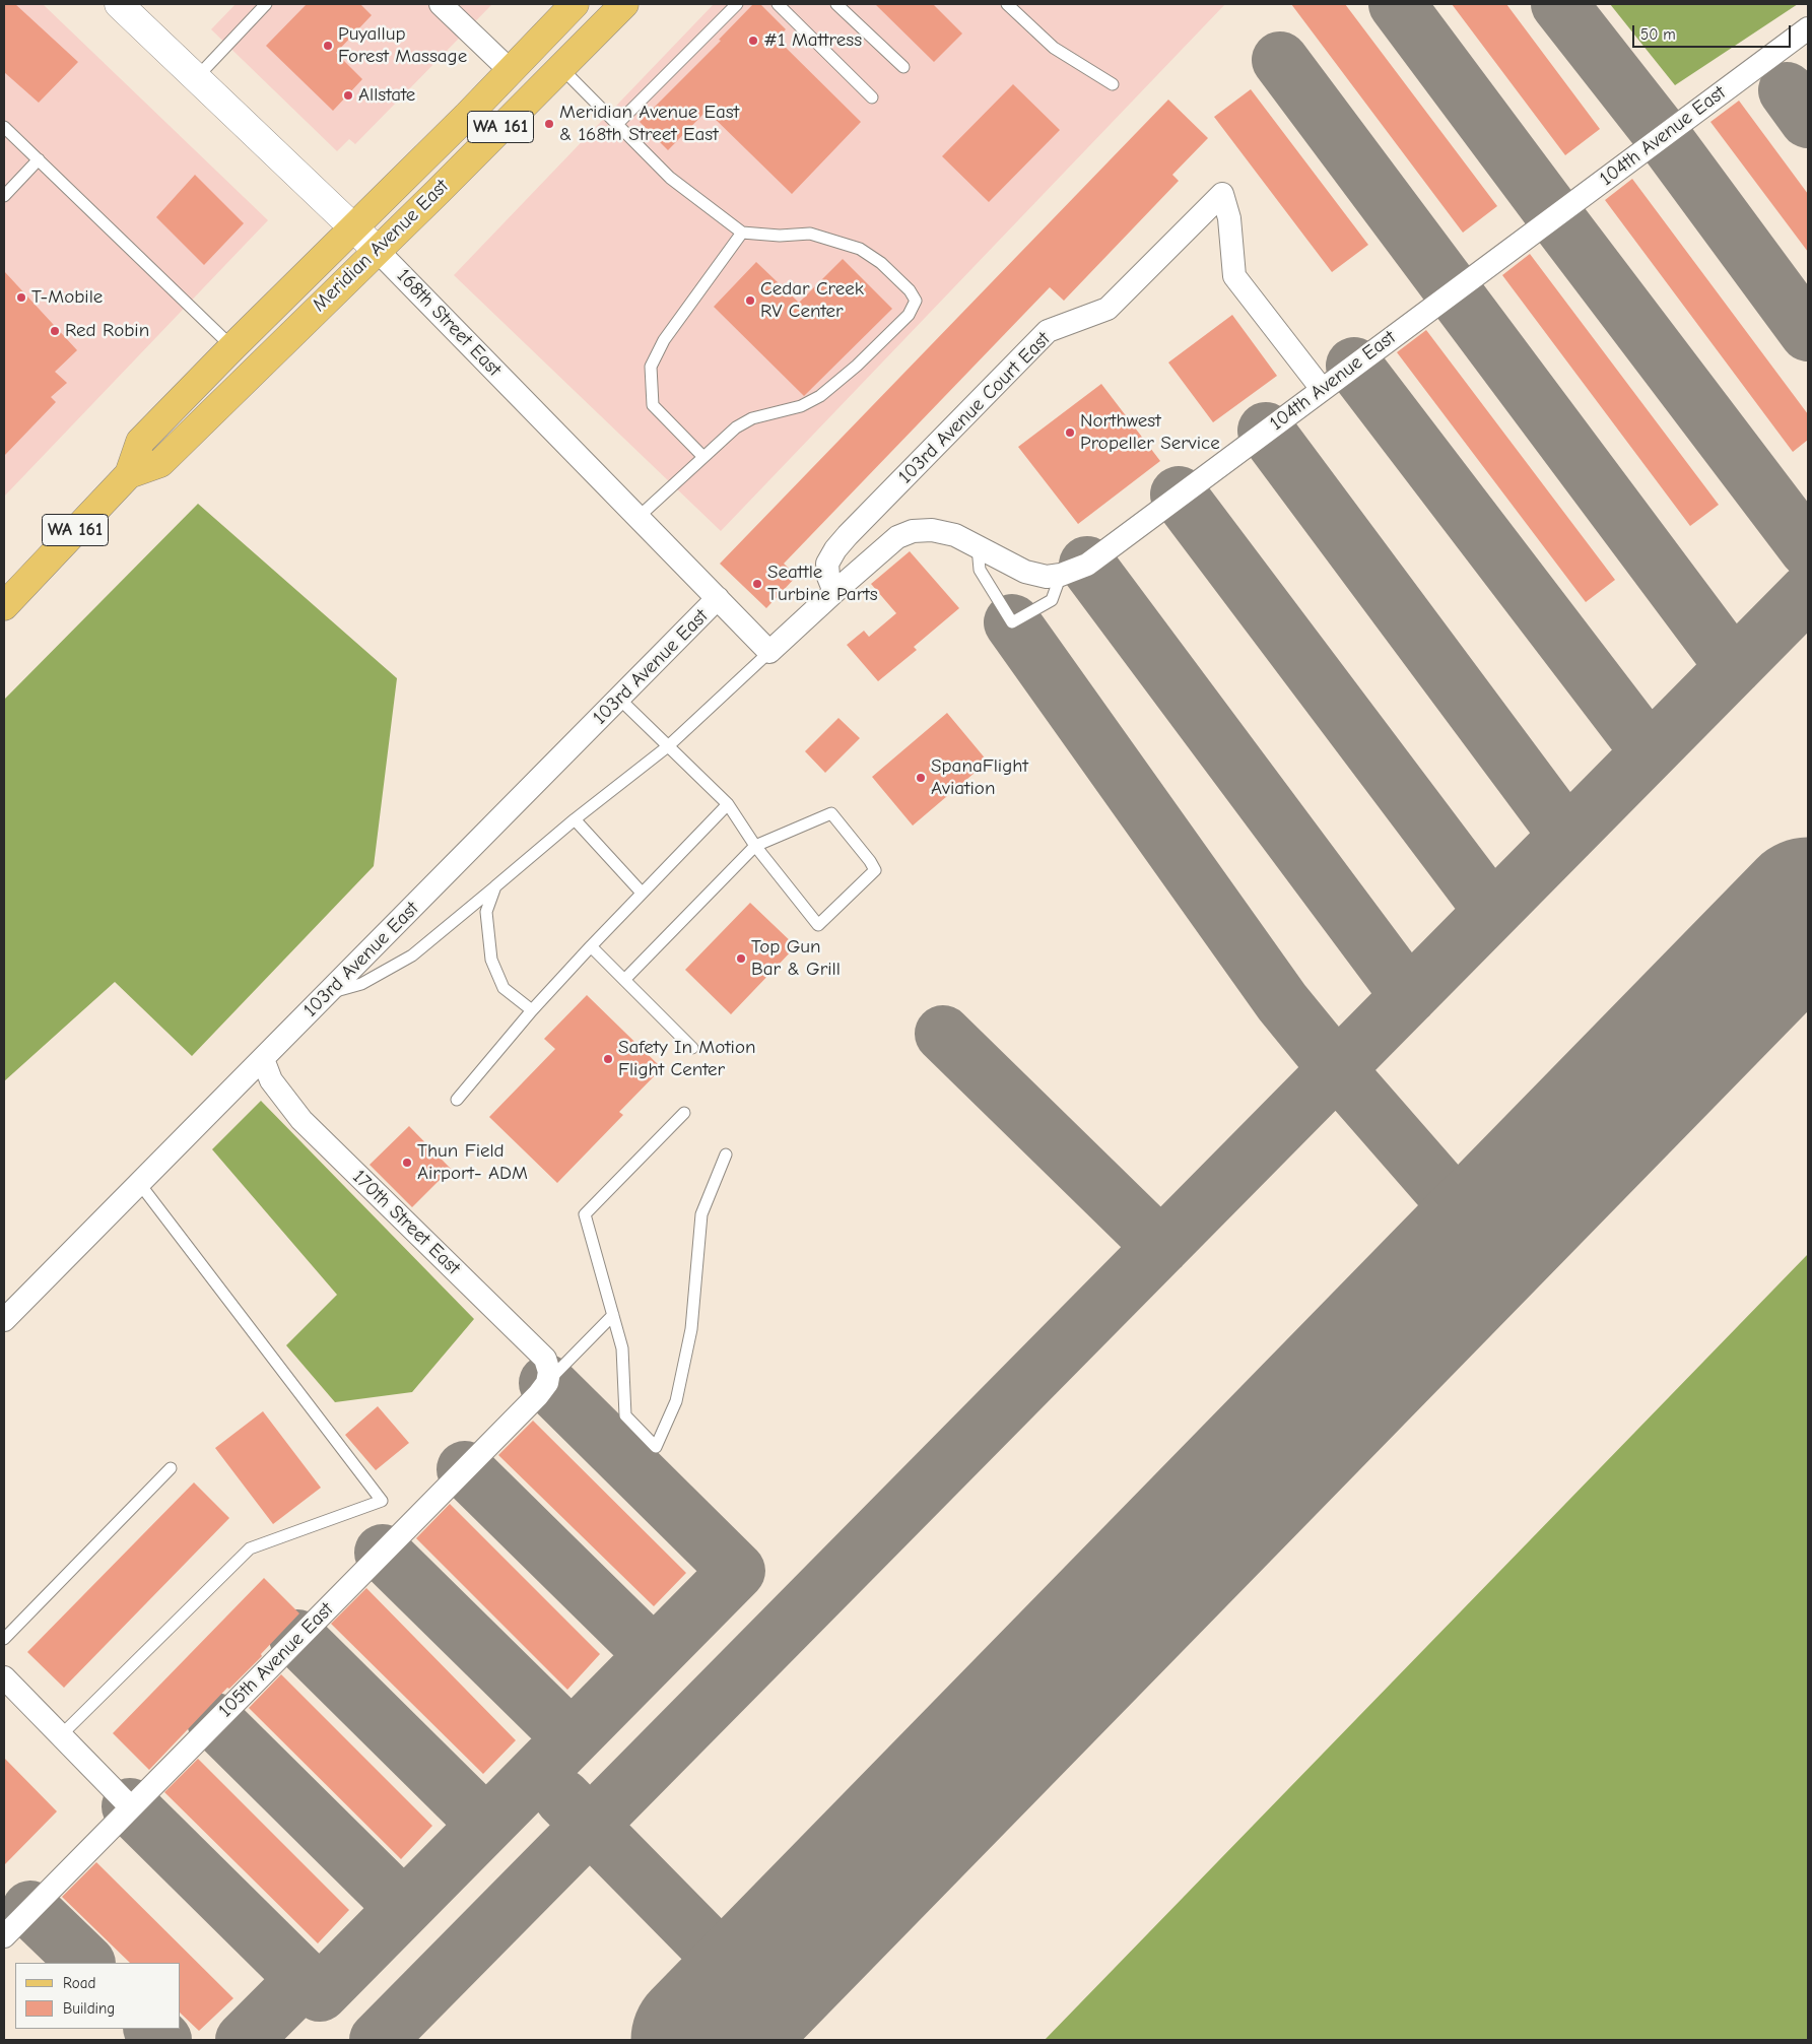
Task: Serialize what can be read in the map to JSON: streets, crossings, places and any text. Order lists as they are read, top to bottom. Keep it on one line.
{"streets":{"main road":["WA 161","Meridian Avenue East"],"street":["104th Avenue East","168th Street East","103rd Avenue Court East","103rd Avenue East","170th Street East","105th Avenue East"]},"crossings":[["WA 161","Meridian Avenue East"],["104th Avenue East","103rd Avenue Court East"],["Meridian Avenue East","168th Street East"],["168th Street East","103rd Avenue East"],["103rd Avenue East","170th Street East"],["170th Street East","105th Avenue East"]],"places":["#1 Mattress","Puyallup Forest Massage","Allstate","Meridian Avenue East & 168th Street East","T-Mobile","Cedar Creek RV Center","Red Robin","Northwest Propeller Service","Seattle Turbine Parts","SpanaFlight Aviation","Top Gun Bar & Grill","Safety In Motion Flight Center","Thun Field Airport- ADM"],"legend":["Road","Building"],"scale_bar":"50 m"}
